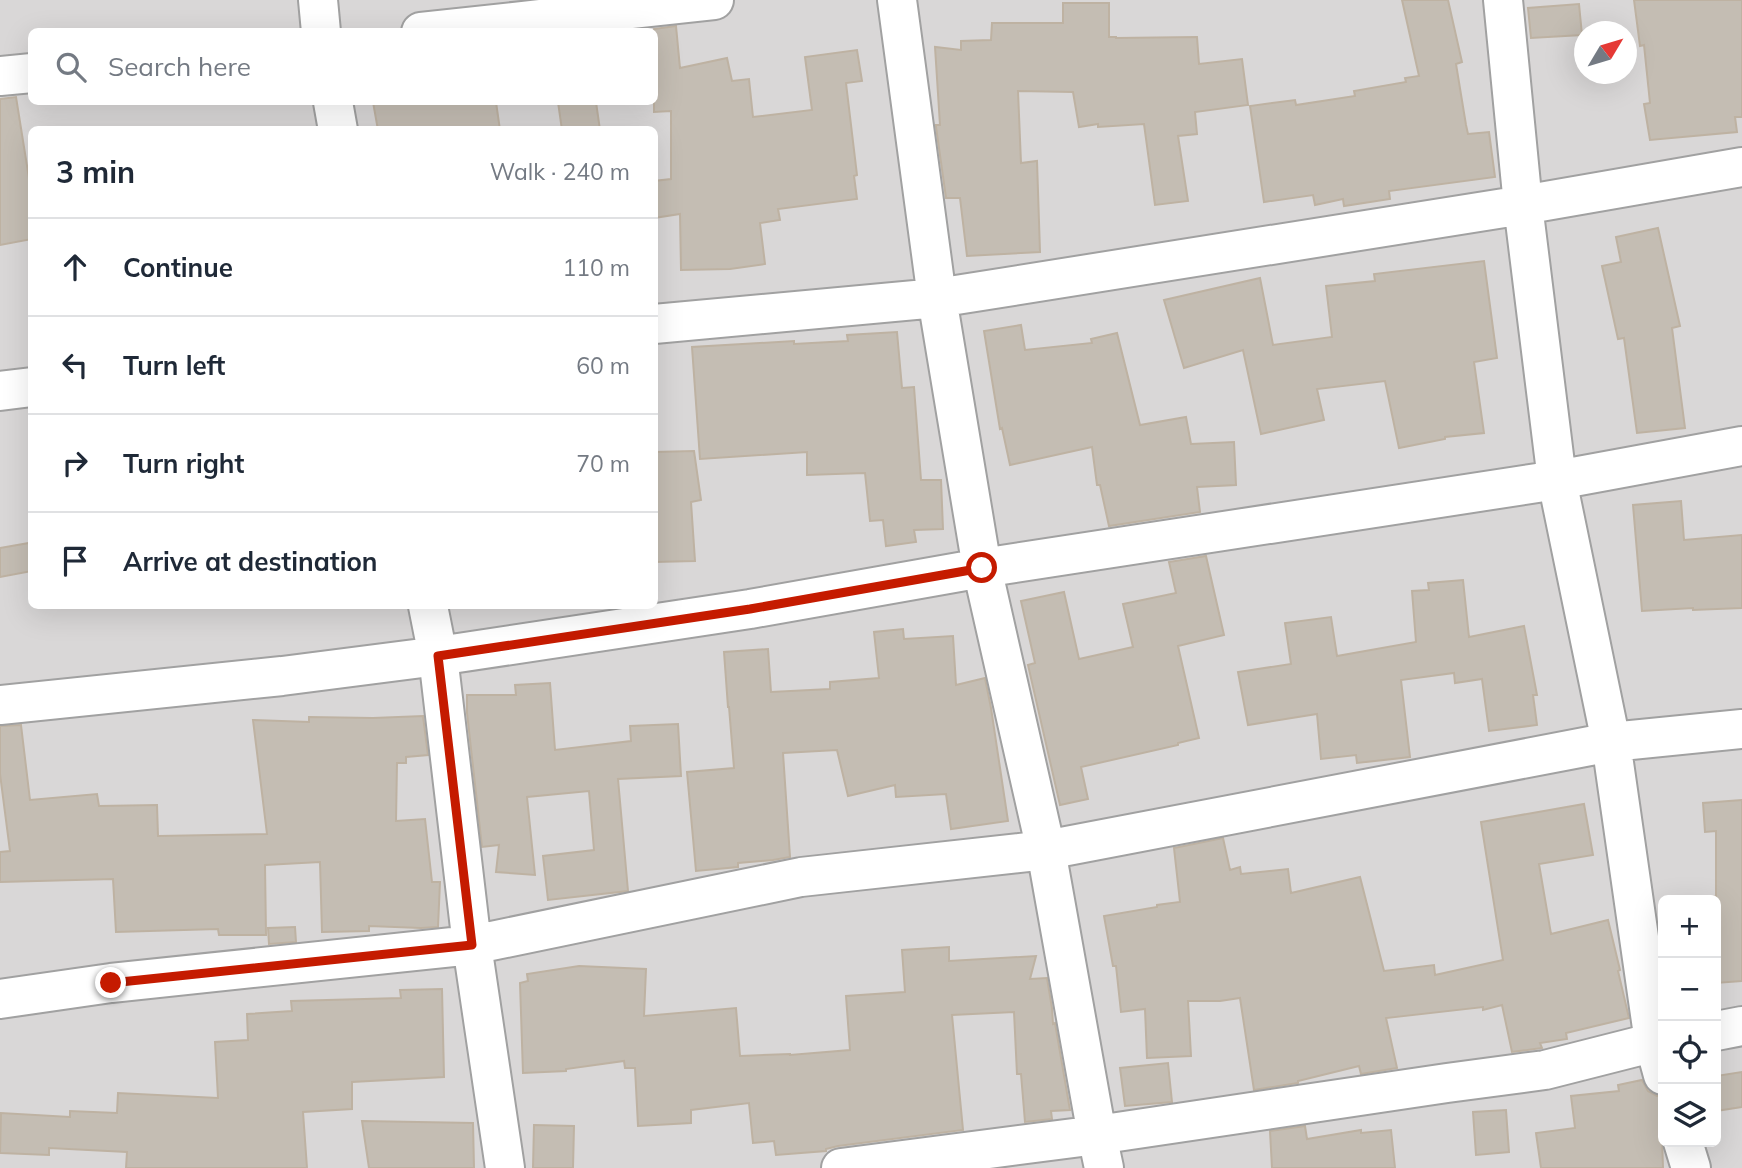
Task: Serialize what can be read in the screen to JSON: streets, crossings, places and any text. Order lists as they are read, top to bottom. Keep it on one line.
{"north":"top right","page":{"search":"Search here","heading":["3 min","Walk · 240 m"],"list":[["Continue","110 m"],["Turn left","60 m"],["Turn right","70 m"],"Arrive at destination"],"map_buttons":["+","−"]}}
